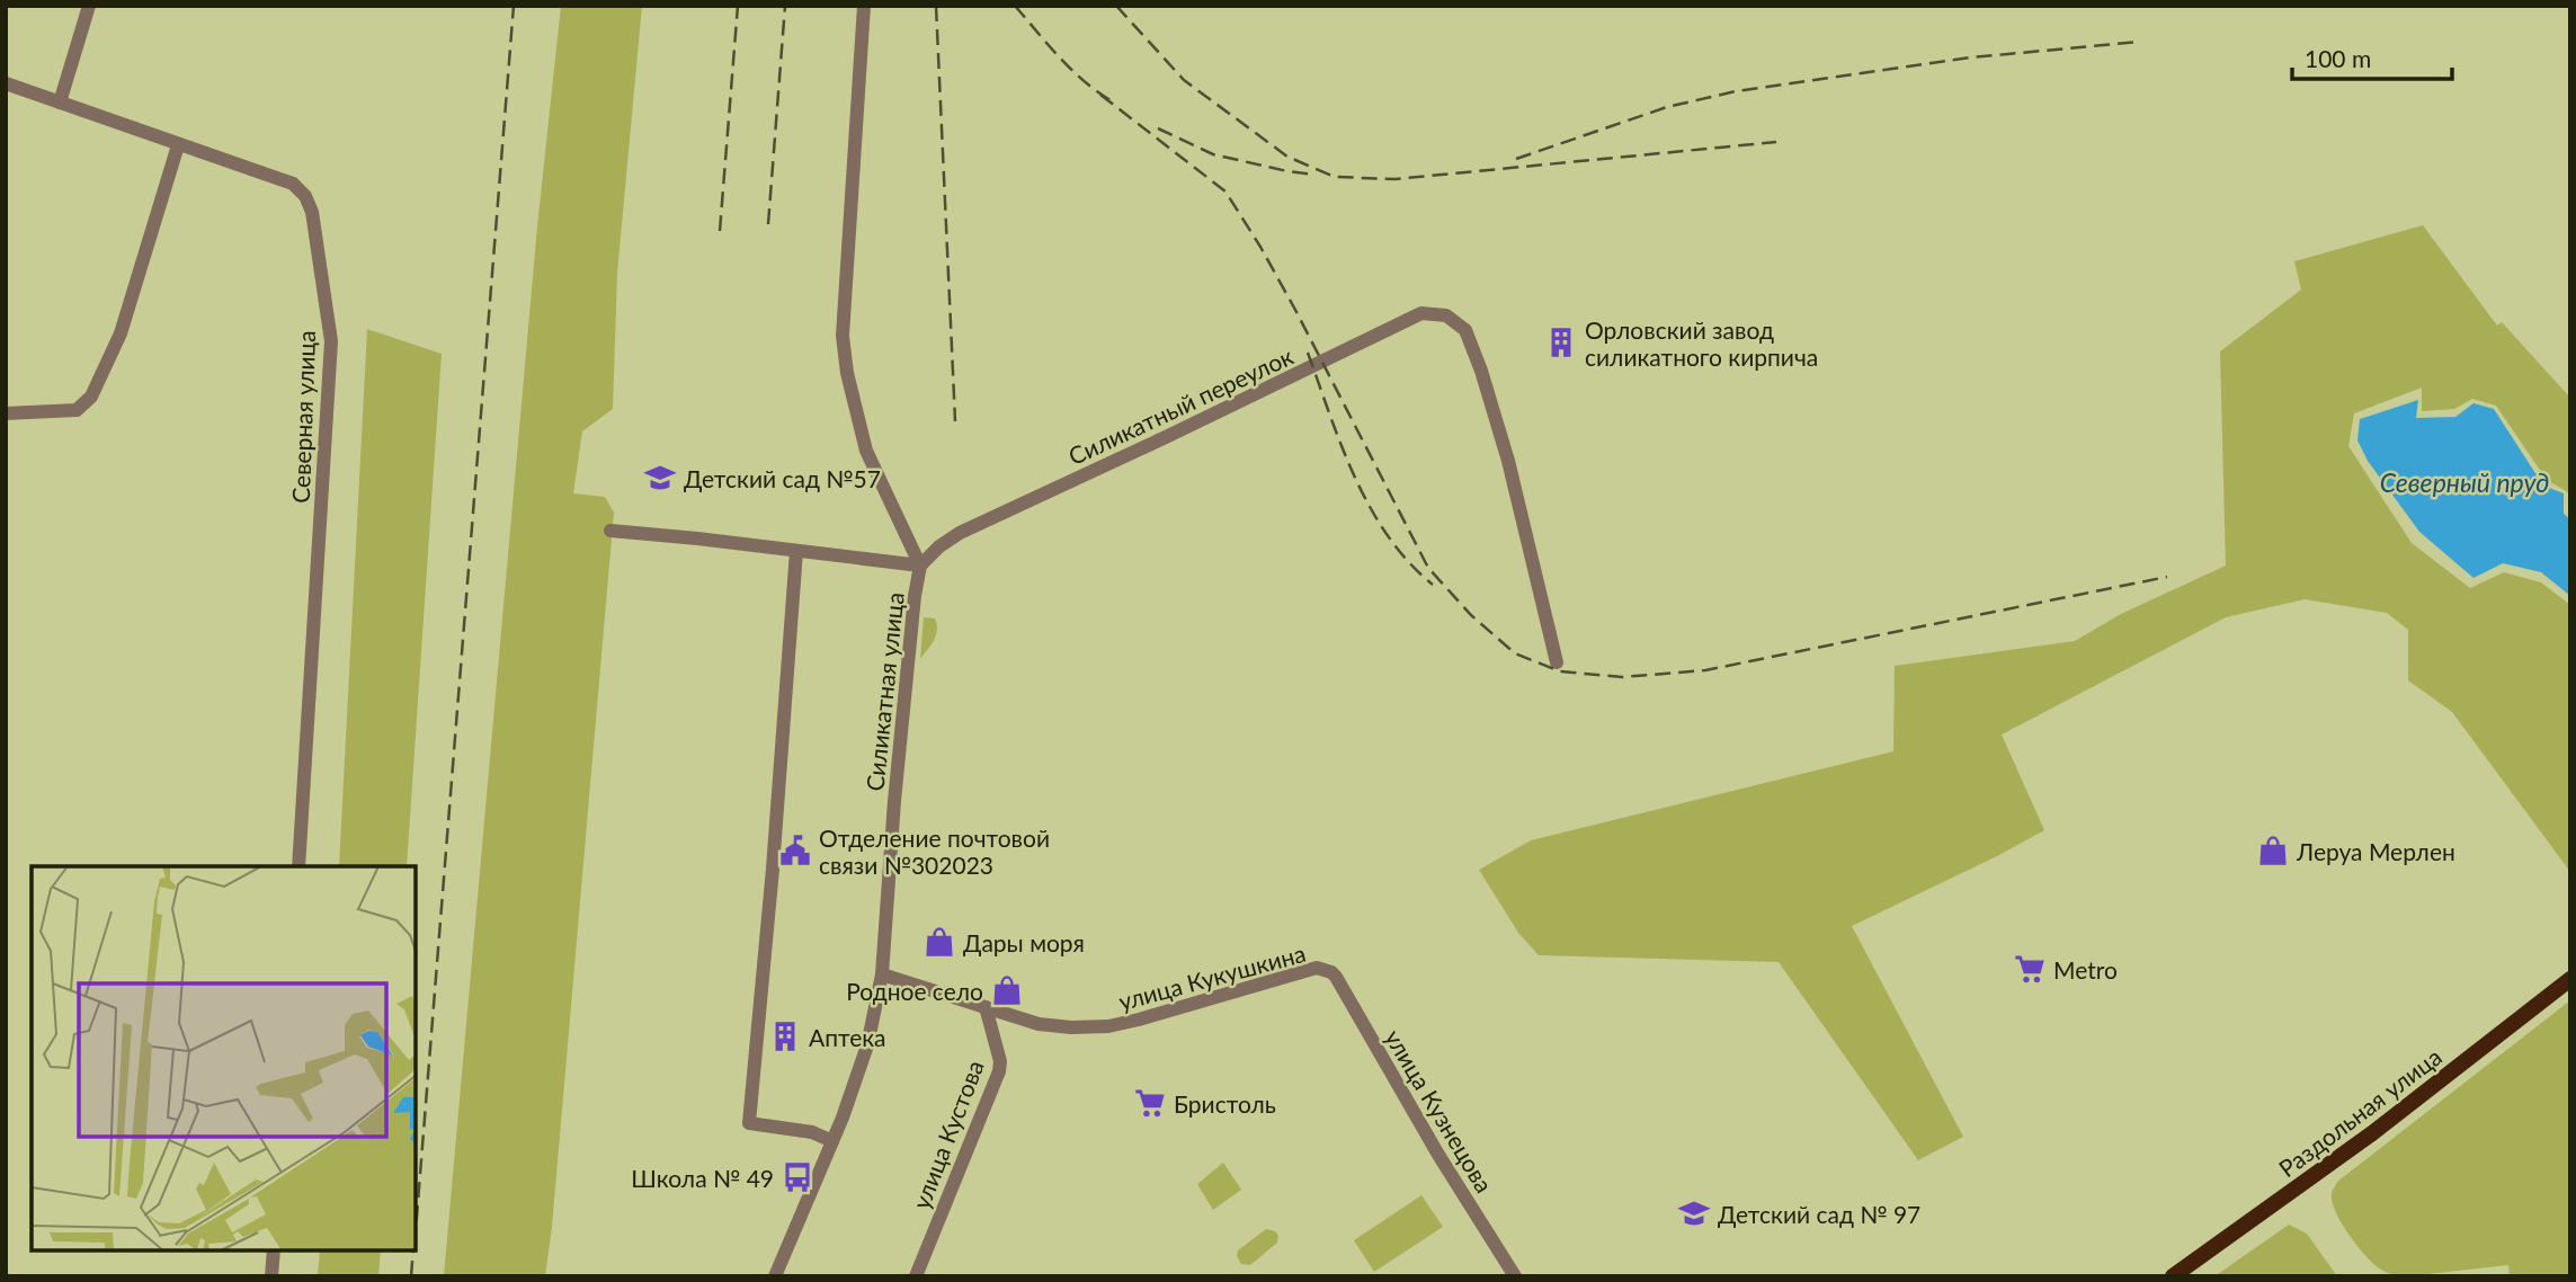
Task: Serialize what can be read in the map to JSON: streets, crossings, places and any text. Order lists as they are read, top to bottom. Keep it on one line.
{"streets":{"main road":["Раздольная улица"],"street":["Силикатный переулок","Северная улица","Силикатная улица","улица Кукушкина","улица Кузнецова","улица Кустова"]},"crossings":[["Силикатный переулок","Силикатная улица"],["Силикатная улица","улица Кукушкина"],["улица Кукушкина","улица Кузнецова"],["улица Кукушкина","улица Кустова"]],"water":["Северный пруд"],"places":{"building":["Орловский завод силикатного кирпича","Аптека"],"school or university":["Детский сад №57","Детский сад № 97"],"public building":["Отделение почтовой связи №302023"],"shop":["Леруа Мерлен","Дары моря","Родное село"],"supermarket":["Metro","Бристоль"],"bus stop":["Школа № 49"]},"scale_bar":"100 m"}
